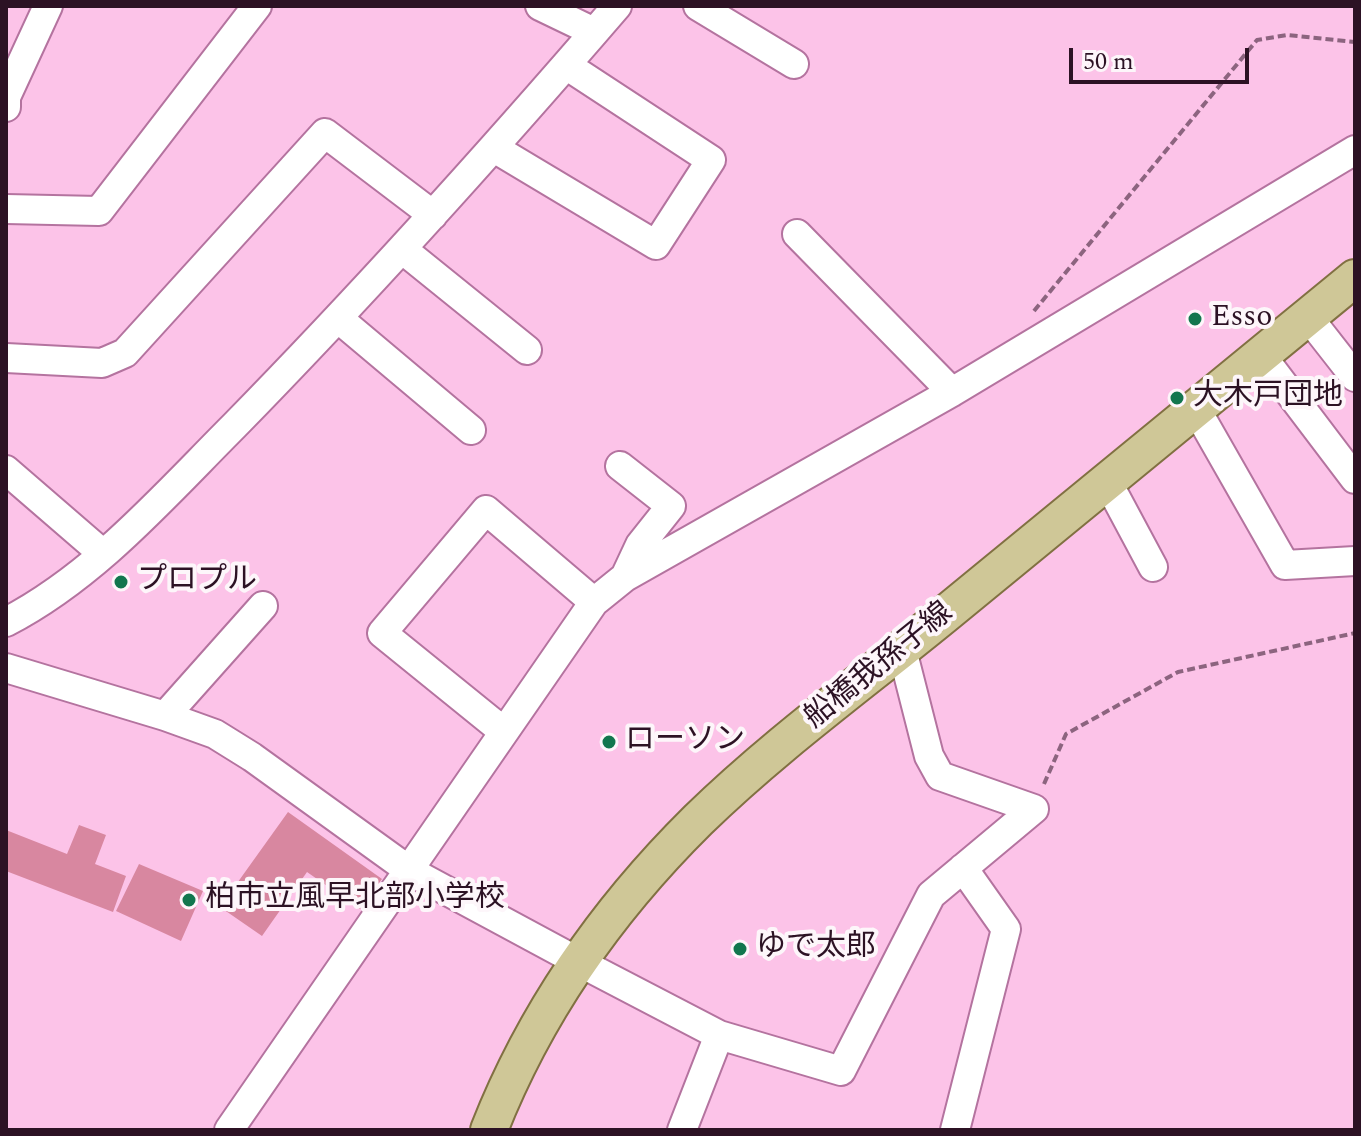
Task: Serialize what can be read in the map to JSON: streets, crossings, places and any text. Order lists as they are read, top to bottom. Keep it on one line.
{"streets":{"main road":["船橋我孫子線"]},"places":["Esso","大木戸団地","プロプル","ローソン","柏市立風早北部小学校","ゆで太郎"],"scale_bar":"50 m"}
